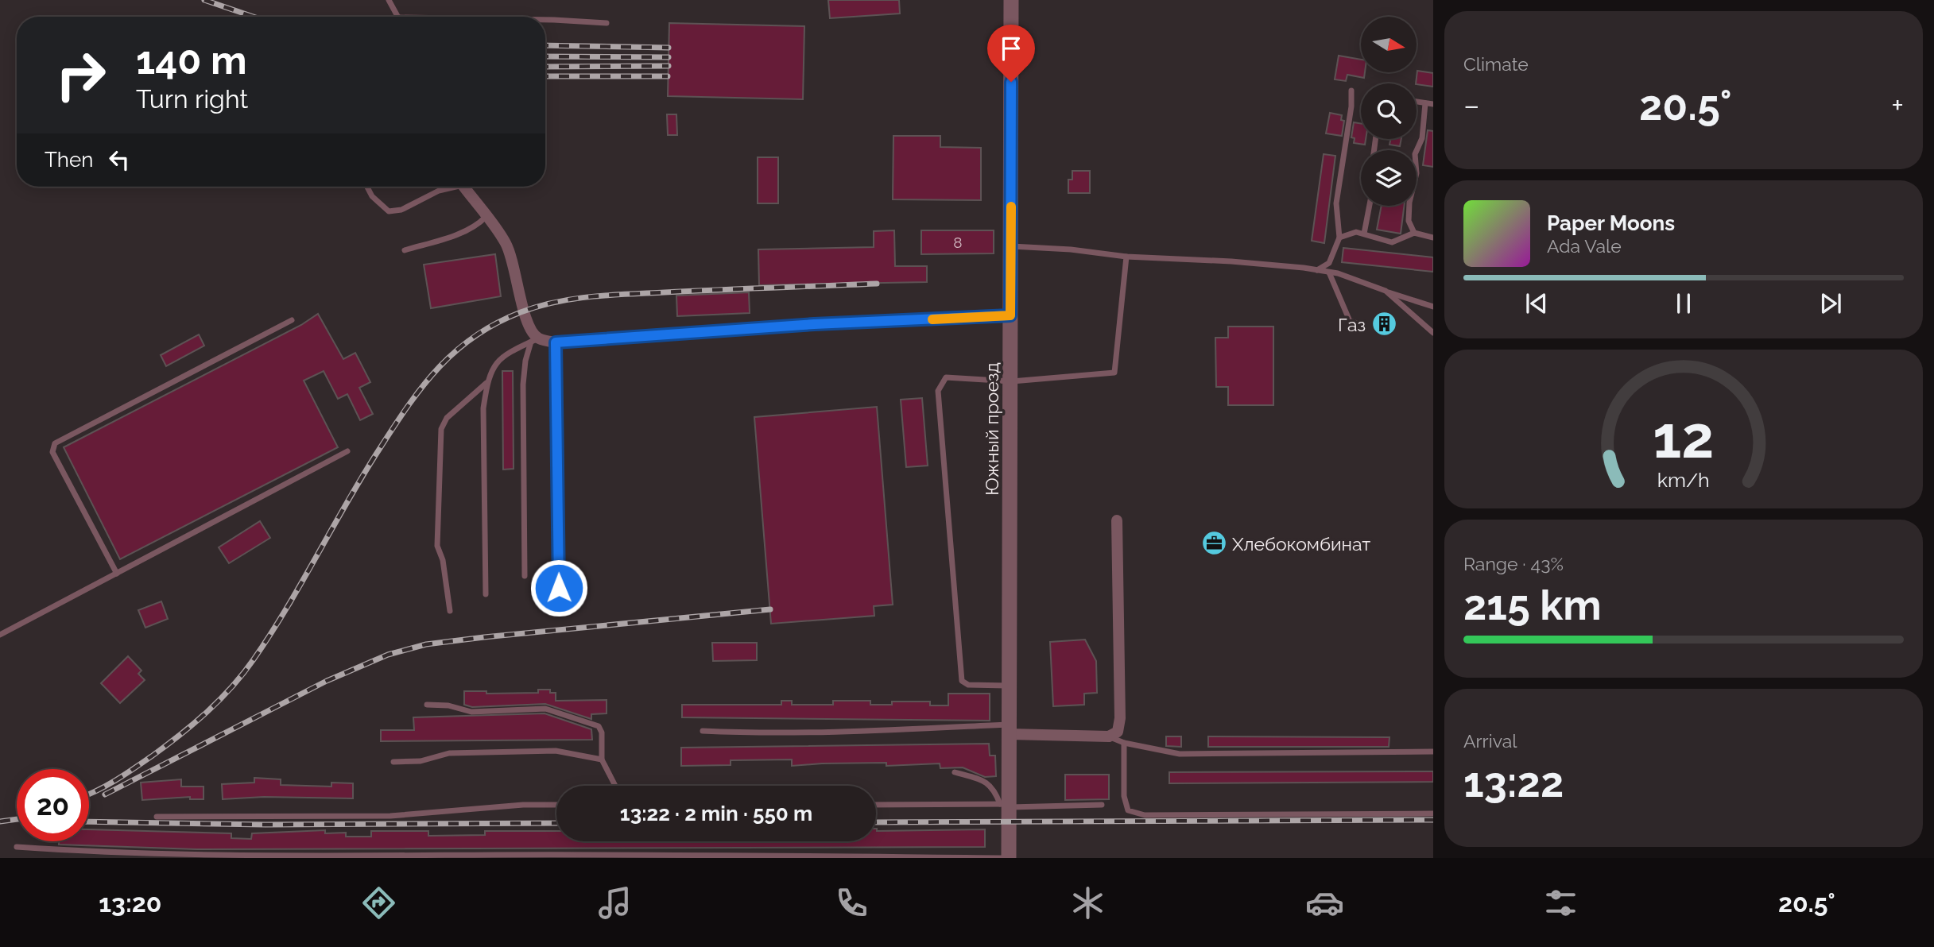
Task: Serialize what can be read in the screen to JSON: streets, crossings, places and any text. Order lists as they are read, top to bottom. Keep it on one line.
{"streets":{"street":["Южный проезд"]},"places":{"building":["Газ"],"office":["Хлебокомбинат"]},"house_numbers":["8"],"north":"right","page":{"tile":["Climate",["Range · 43%","215 km"],["Arrival","13:22"]],"turn":["140 m","Turn right"],"heat":["−","20.5°","+"],"then":"Then","song":["Paper Moons","Ada Vale"],"limit":"20","trip":"13:22 · 2 min · 550 m","tabs":["13:20","20.5°"],"gauge":["12","km/h"]}}
